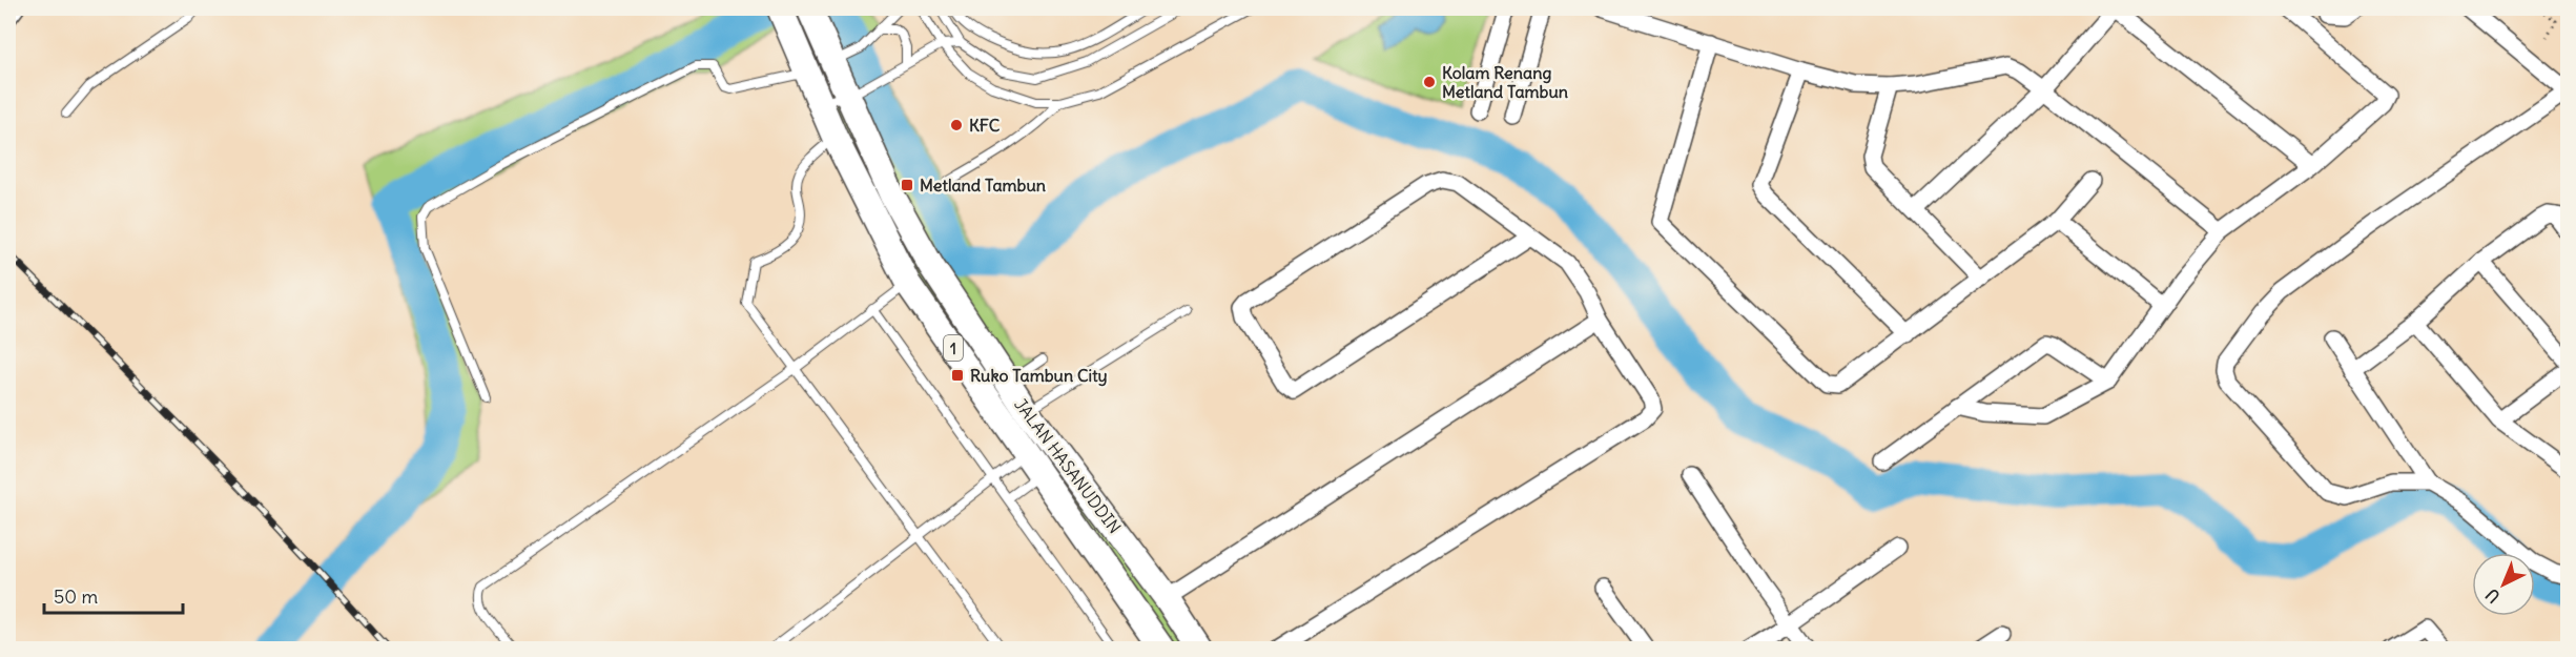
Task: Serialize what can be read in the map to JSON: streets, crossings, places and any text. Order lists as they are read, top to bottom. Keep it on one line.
{"streets":{"highway":["1","JALAN HASANUDDIN"]},"places":{"other":["Kolam Renang Metland Tambun","KFC"],"transit":["Metland Tambun","Ruko Tambun City"]},"scale_bar":"50 m","north":"bottom left"}
